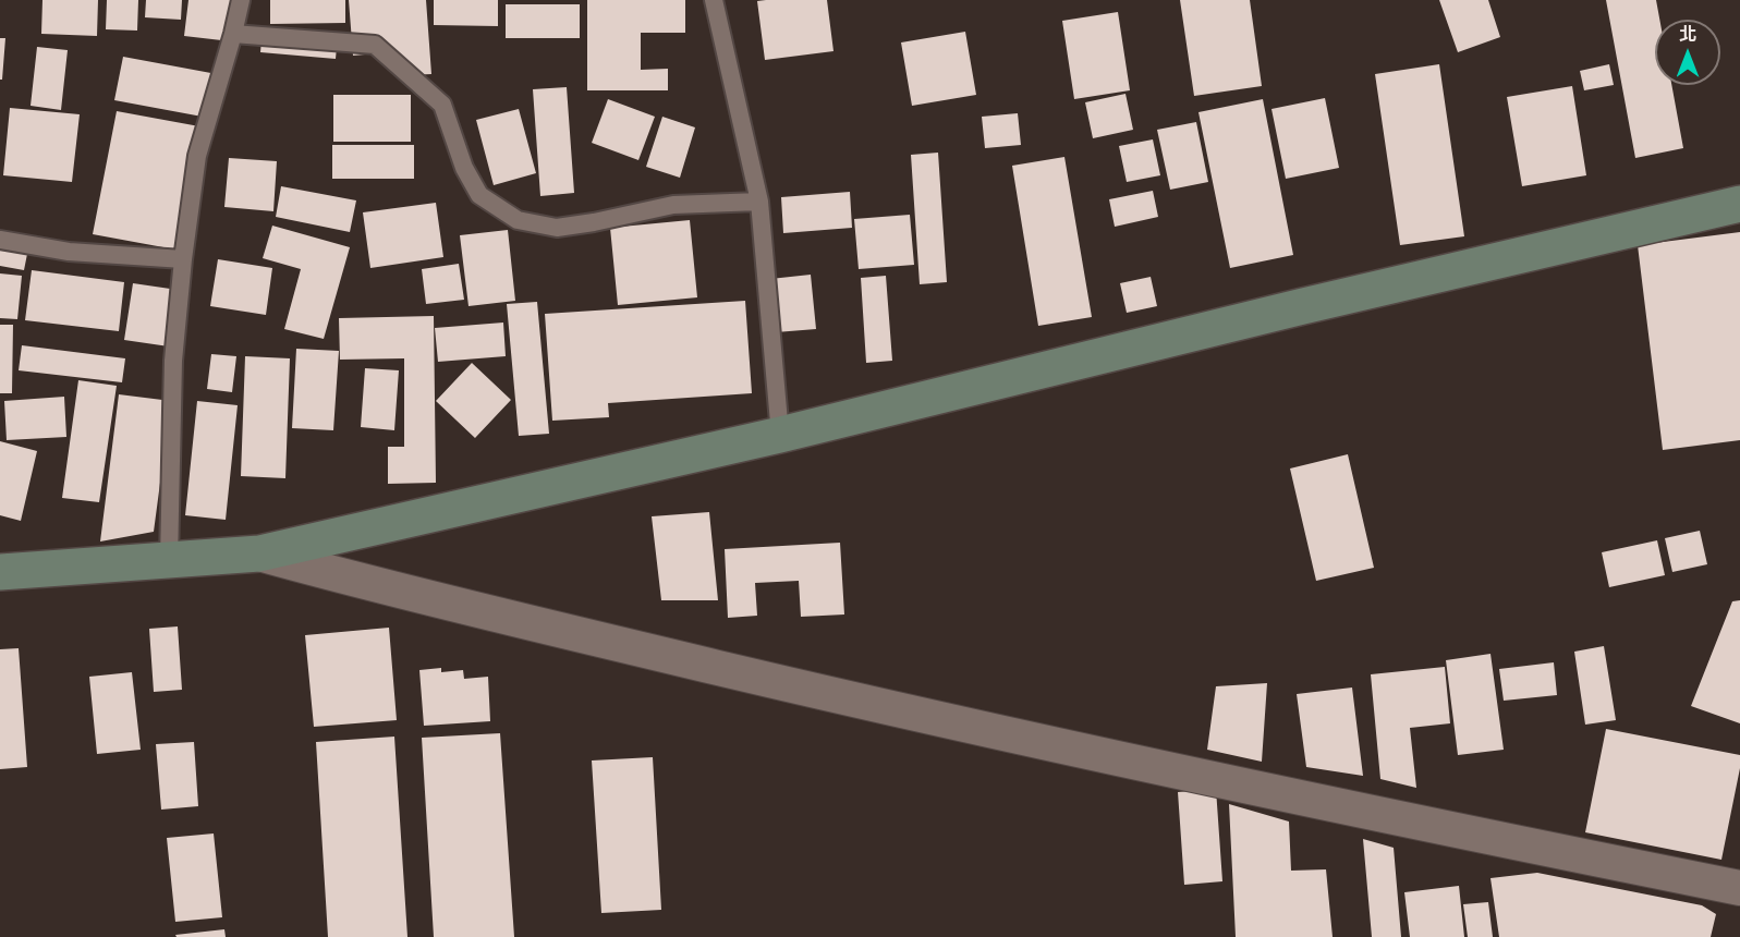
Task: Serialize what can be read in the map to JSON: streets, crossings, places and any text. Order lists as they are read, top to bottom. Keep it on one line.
{"north":"top"}
